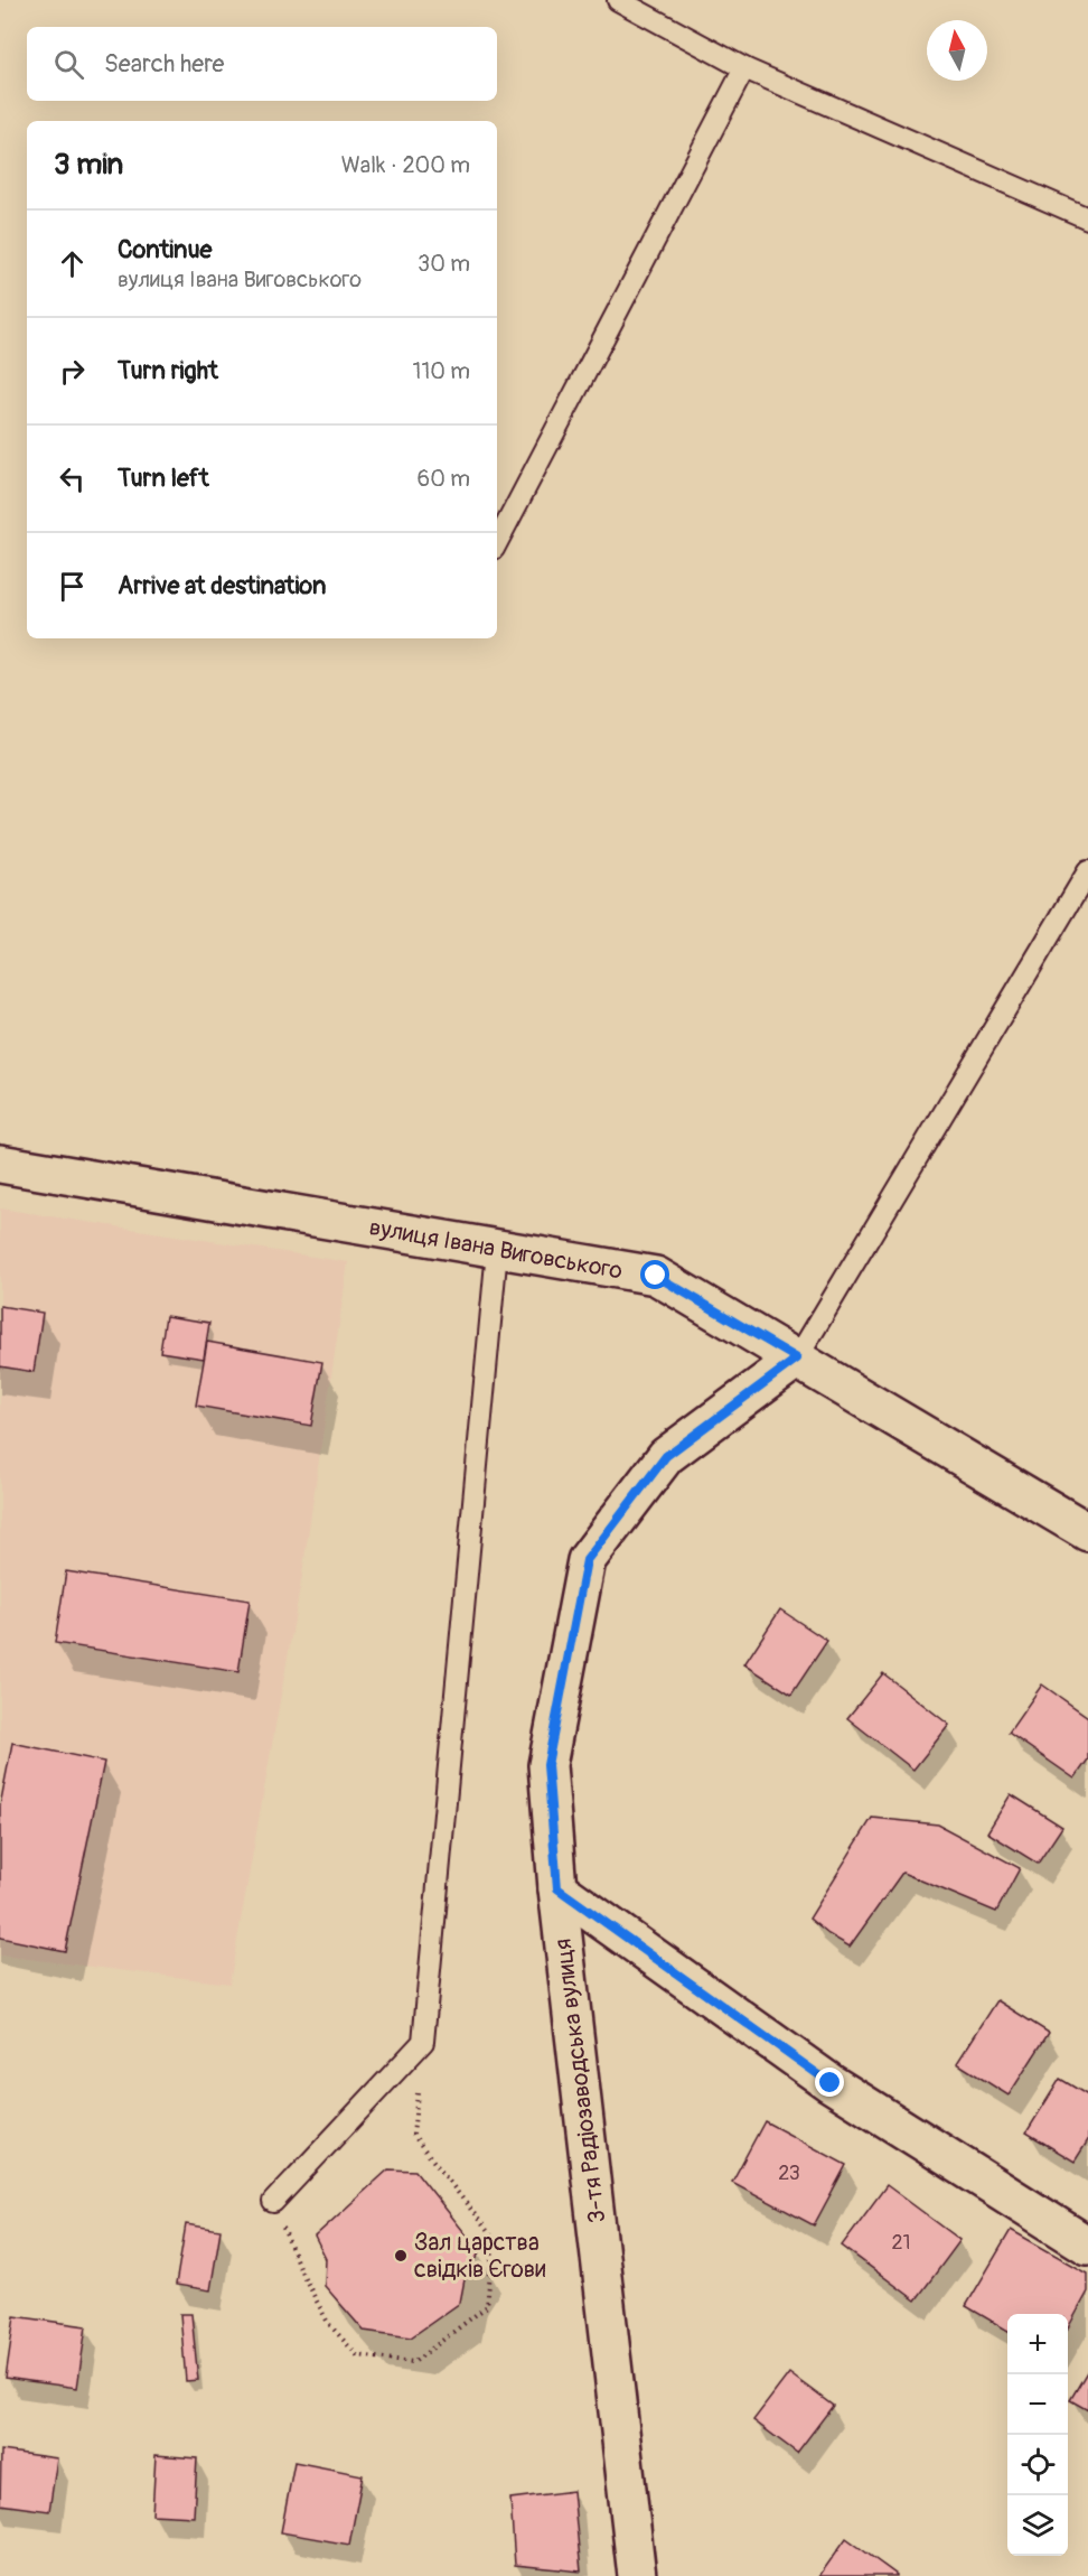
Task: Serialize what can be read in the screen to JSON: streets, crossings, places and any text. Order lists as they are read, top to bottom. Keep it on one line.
{"streets":{"street":["вулиця Івана Виговського","3-тя Радіозаводська вулиця"]},"crossings":[["вулиця Івана Виговського","3-тя Радіозаводська вулиця"]],"places":["Зал царства свідків Єгови"],"house_numbers":["23","21"],"north":"top","page":{"search":"Search here","heading":["3 min","Walk · 200 m"],"list":[["Continue","вулиця Івана Виговського","30 m"],["Turn right","110 m"],["Turn left","60 m"],"Arrive at destination"],"map_buttons":["+","−"]}}
